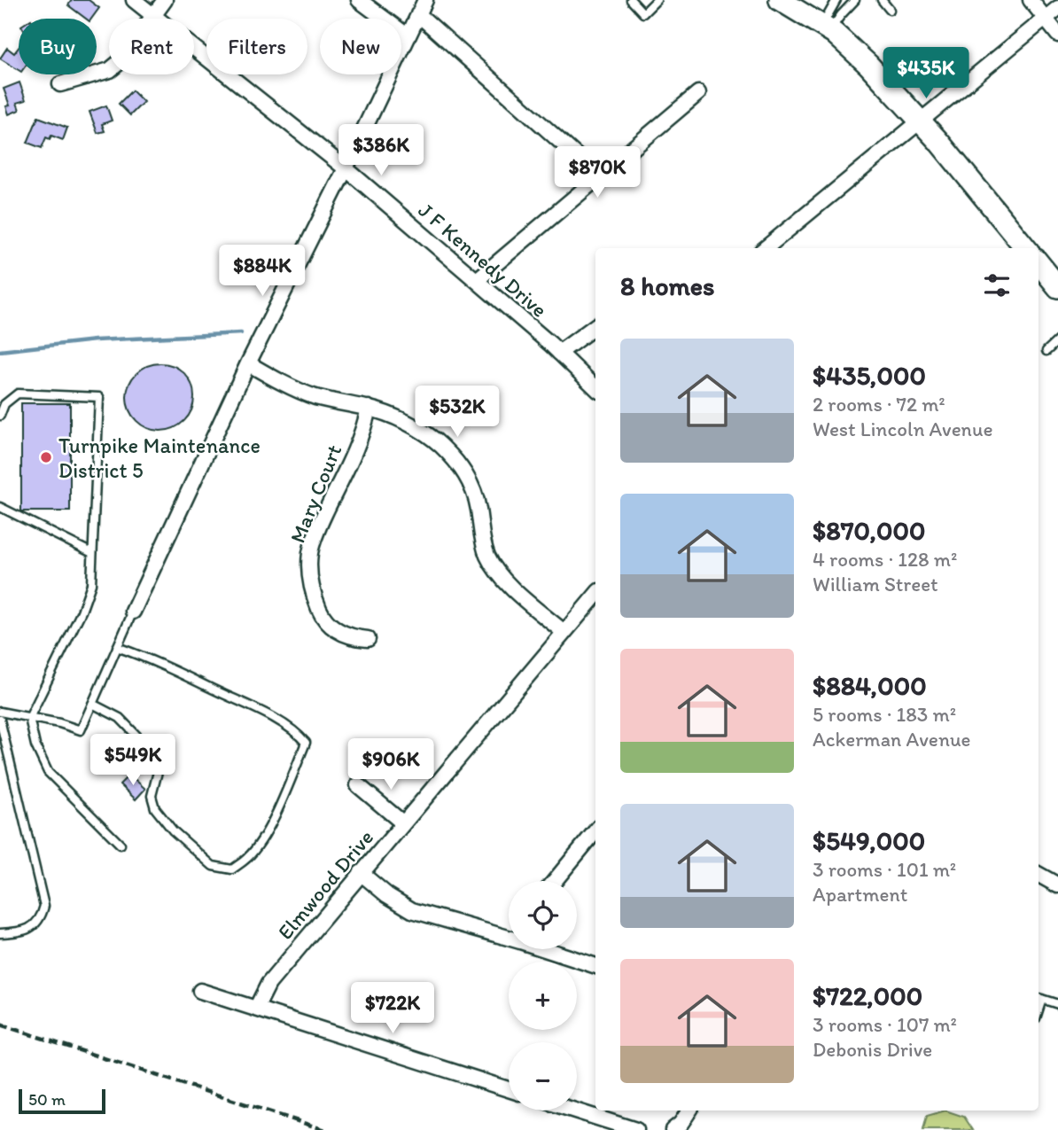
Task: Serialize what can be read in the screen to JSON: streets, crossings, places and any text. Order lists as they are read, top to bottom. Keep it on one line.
{"streets":{"street":["J F Kennedy Drive","Mary Court","Elmwood Drive"]},"places":["Turnpike Maintenance District 5"],"scale_bar":"50 m","page":{"chip":["Buy","Rent","Filters","New"],"price":["$435K","$386K","$870K","$884K","$532K","$549K","$906K","$722K"],"heading":"8 homes","list":[{"name":"$435,000","note":"2 rooms · 72 m² · West Lincoln Avenue"},{"name":"$870,000","note":"4 rooms · 128 m² · William Street"},{"name":"$884,000","note":"5 rooms · 183 m² · Ackerman Avenue"},{"name":"$549,000","note":"3 rooms · 101 m² · Apartment"},{"name":"$722,000","note":"3 rooms · 107 m² · Debonis Drive"}],"map_buttons":["+","−"],"scale":"50 m"}}
